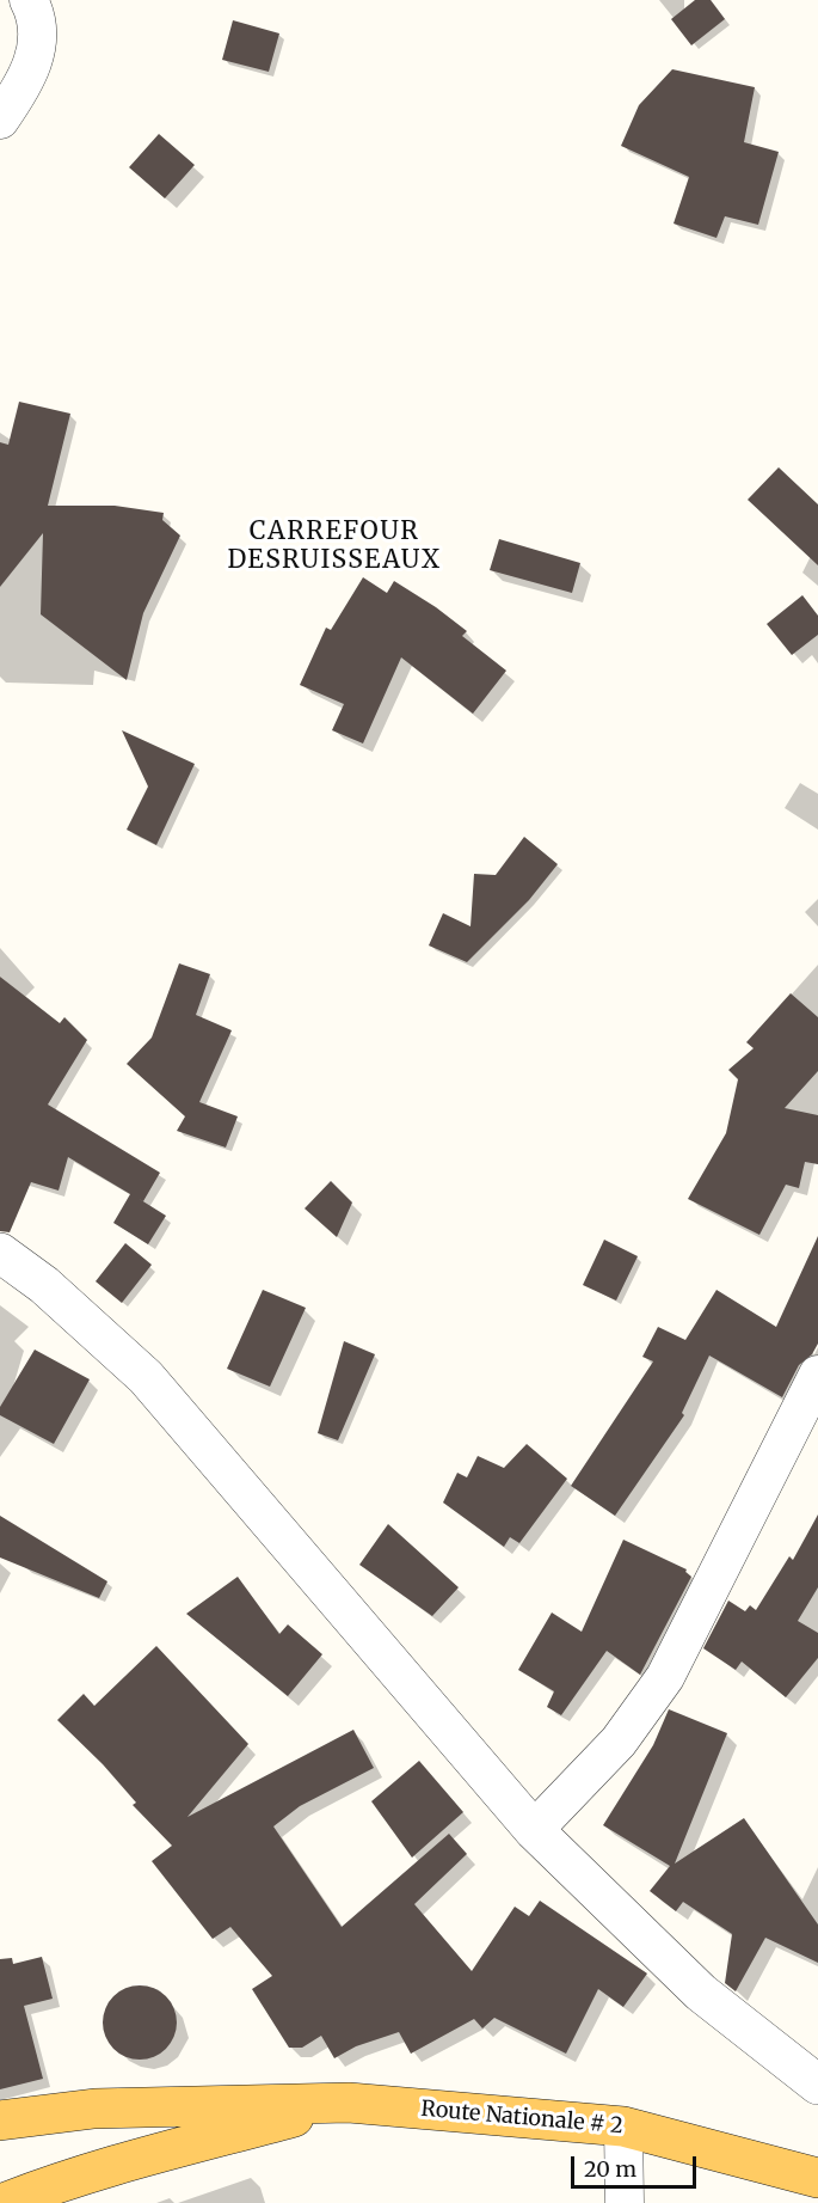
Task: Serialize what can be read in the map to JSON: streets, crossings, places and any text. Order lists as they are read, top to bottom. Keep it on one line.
{"streets":{"main road":["Route Nationale # 2"]},"districts":["CARREFOUR DESRUISSEAUX"],"scale_bar":"20 m"}
